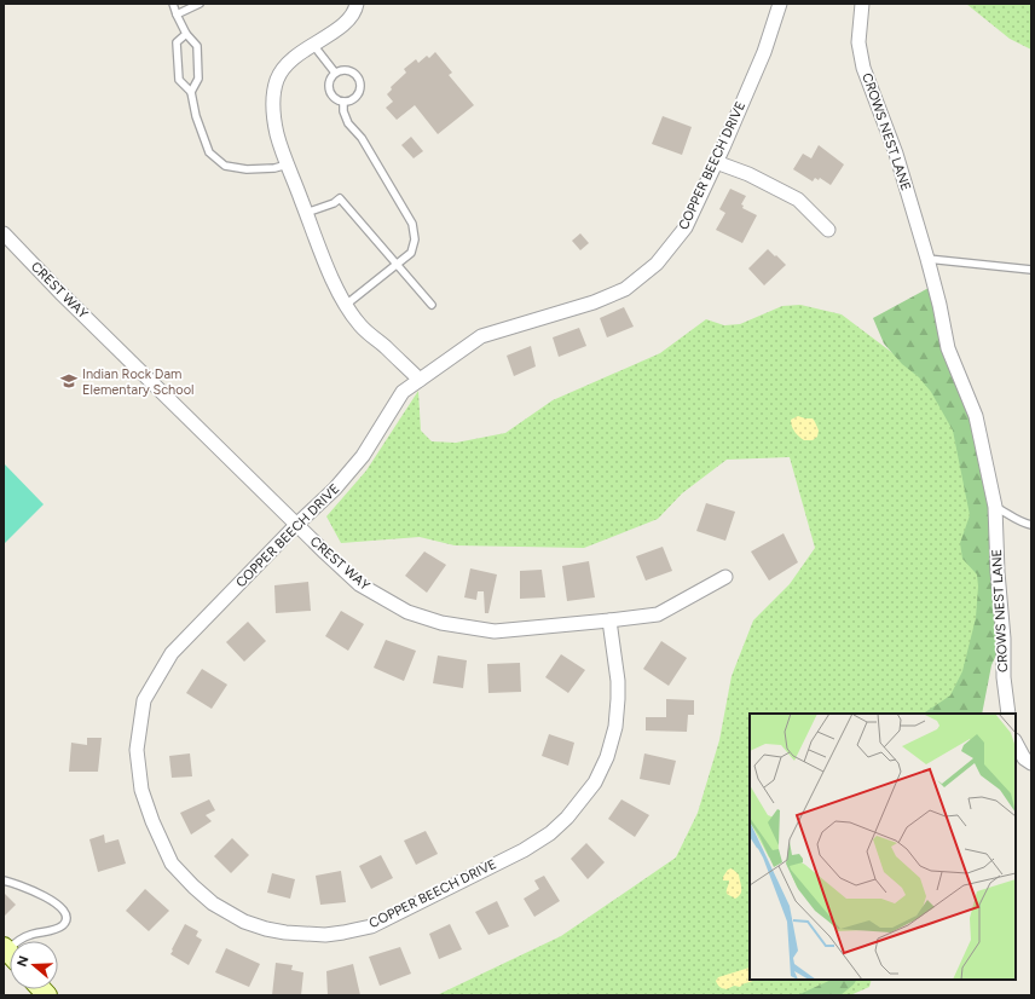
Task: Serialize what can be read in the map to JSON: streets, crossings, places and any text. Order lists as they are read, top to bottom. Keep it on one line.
{"streets":{"street":["CROWS NEST LANE","COPPER BEECH DRIVE","CREST WAY"]},"crossings":[["COPPER BEECH DRIVE","CREST WAY"]],"places":{"school or university":["Indian Rock Dam Elementary School"]},"north":"left"}
